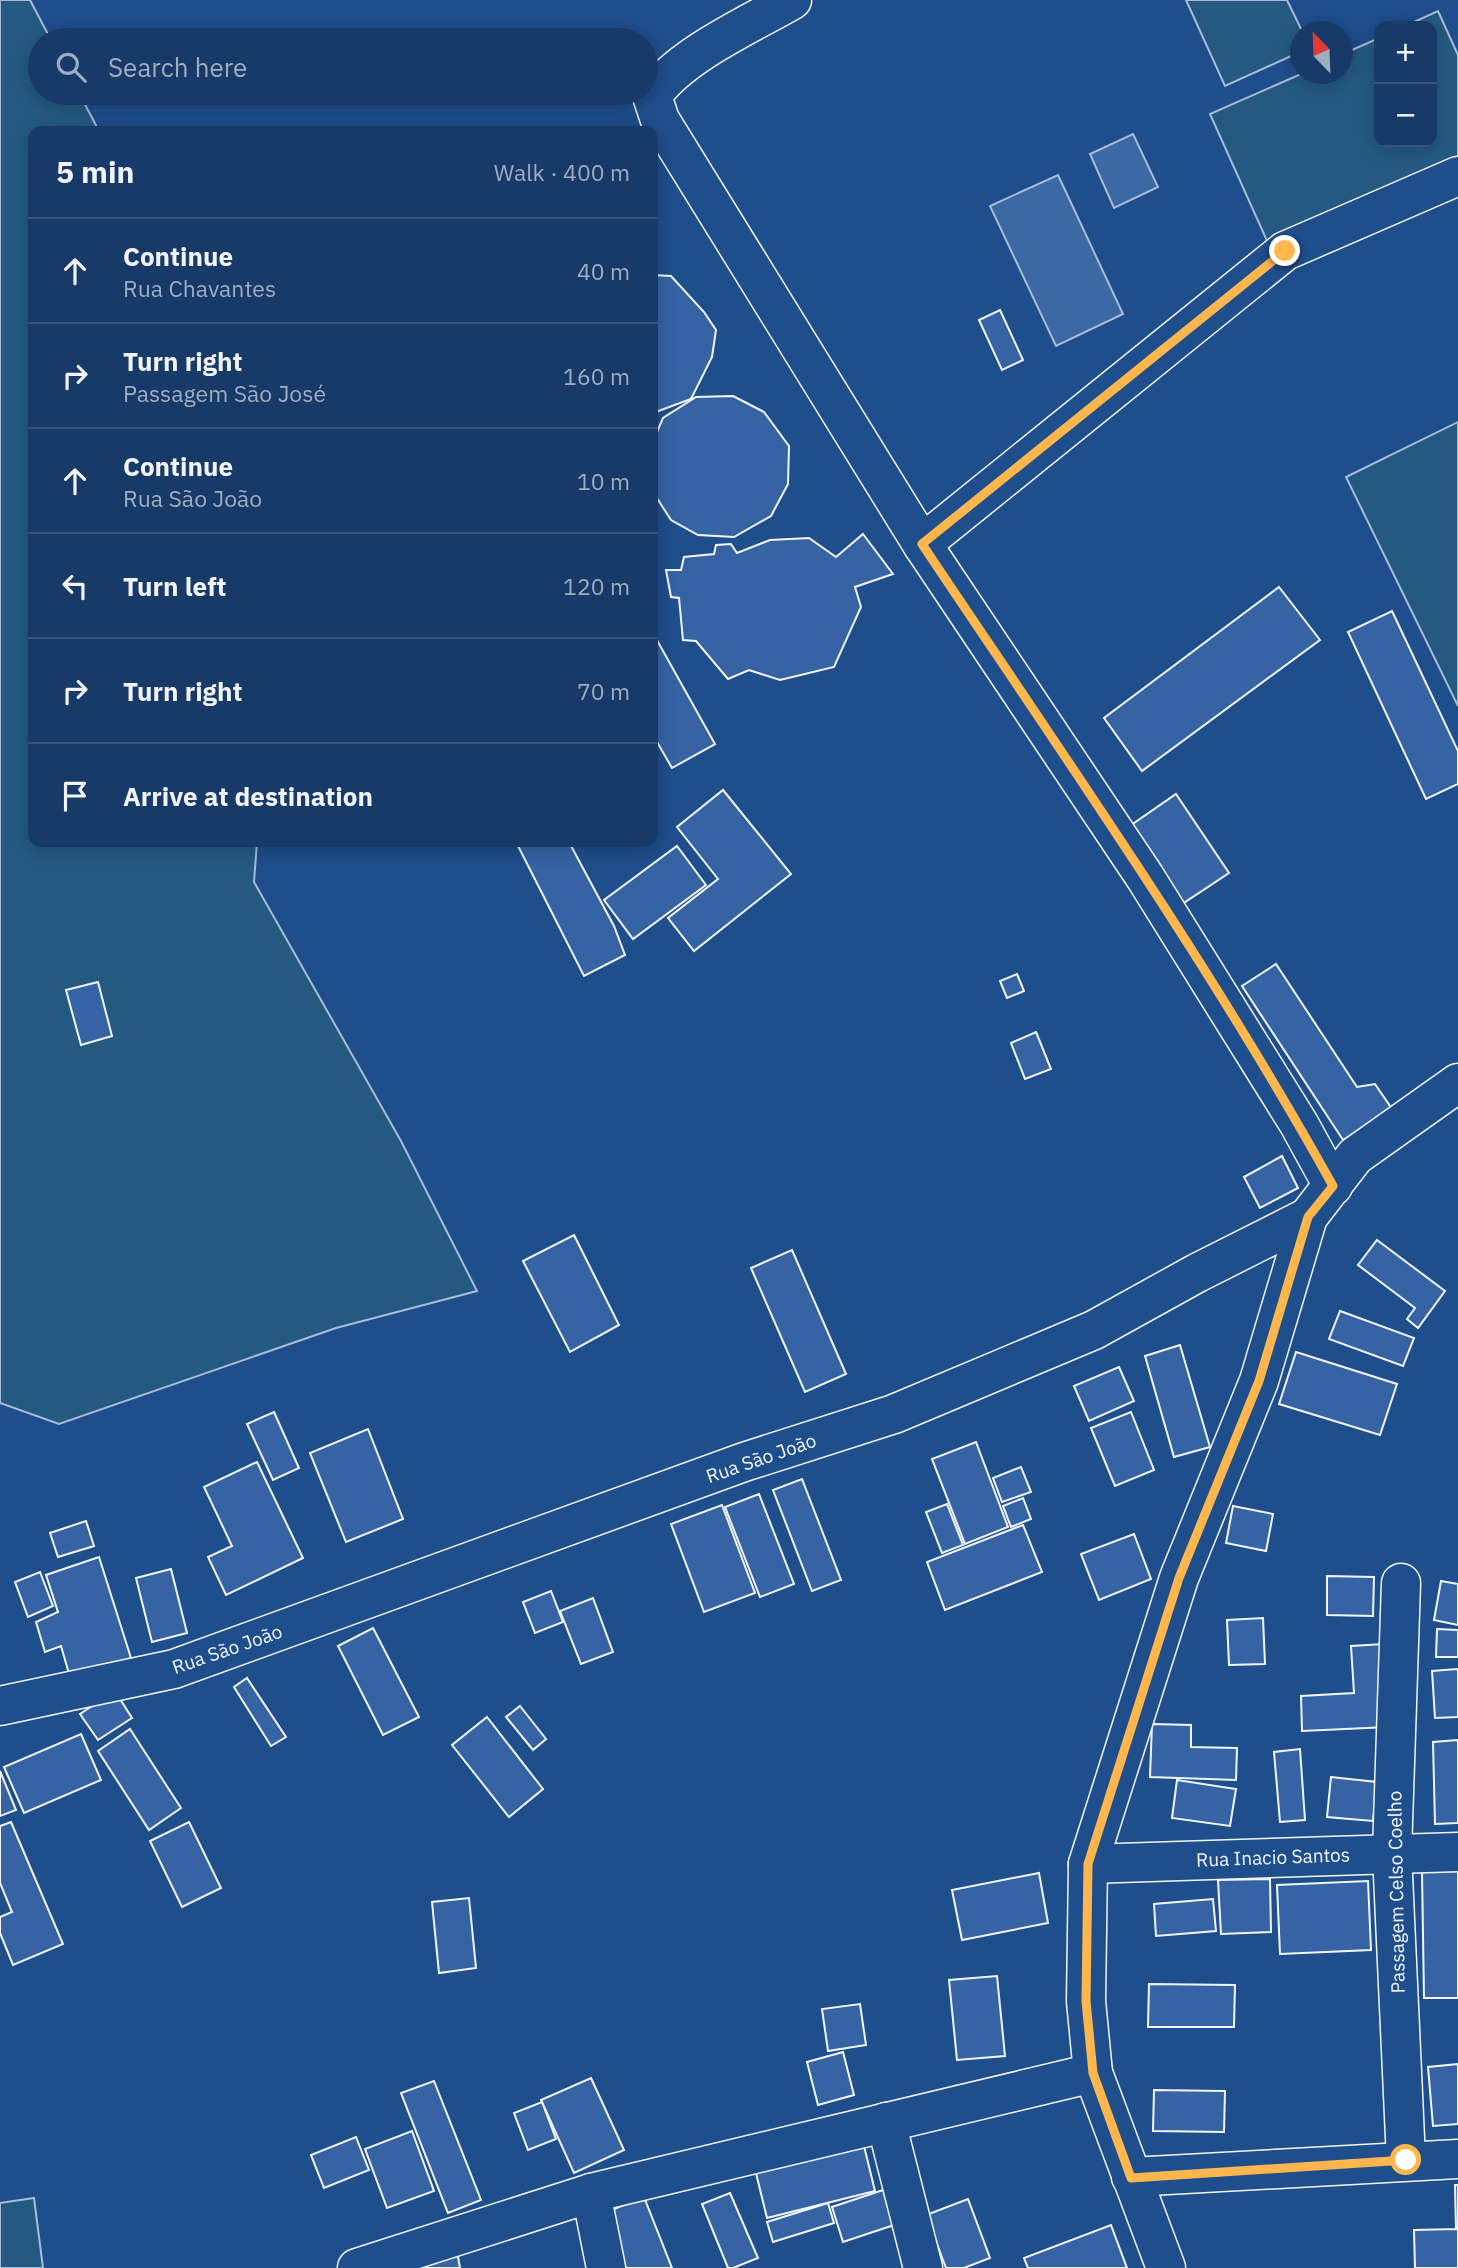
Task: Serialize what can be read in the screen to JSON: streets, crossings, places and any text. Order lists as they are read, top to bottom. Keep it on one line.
{"streets":{"street":["Rua São João","Rua Inacio Santos","Passagem Celso Coelho"]},"crossings":[["Rua Inacio Santos","Passagem Celso Coelho"]],"north":"top left","page":{"map_buttons":["+","−"],"search":"Search here","heading":["5 min","Walk · 400 m"],"list":[["Continue","Rua Chavantes","40 m"],["Turn right","Passagem São José","160 m"],["Continue","Rua São João","10 m"],["Turn left","120 m"],["Turn right","70 m"],"Arrive at destination"]}}
